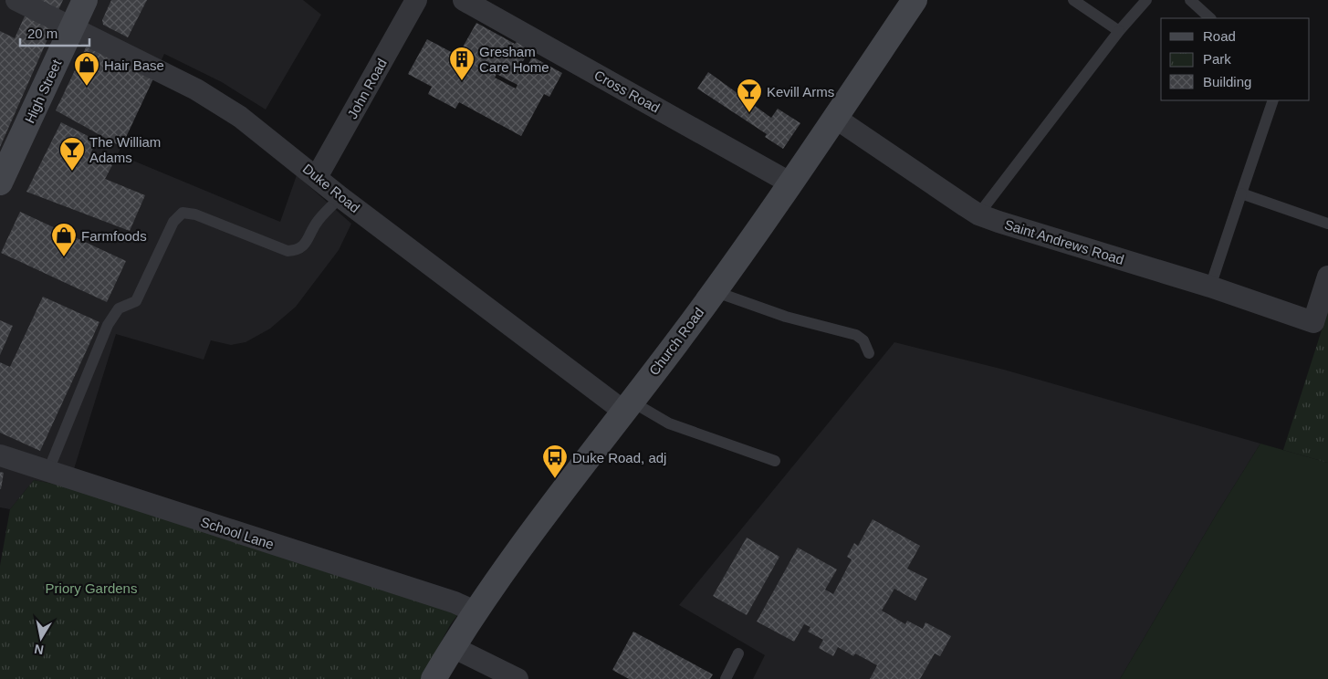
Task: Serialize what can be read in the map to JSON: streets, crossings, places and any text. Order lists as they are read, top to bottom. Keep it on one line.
{"streets":{"main road":["High Street","Church Road"],"street":["John Road","Cross Road","Duke Road","Saint Andrews Road","School Lane"]},"crossings":[["John Road","Duke Road"],["High Street","Duke Road"],["Cross Road","Church Road"],["Duke Road","Church Road"],["Saint Andrews Road","Church Road"],["Church Road","School Lane"]],"parks":["Priory Gardens"],"places":{"building":["Gresham Care Home"],"shop":["Hair Base","Farmfoods"],"bar":["Kevill Arms","The William Adams"],"bus stop":["Duke Road, adj"]},"legend":["Road","Park","Building"],"scale_bar":"20 m","north":"bottom"}
